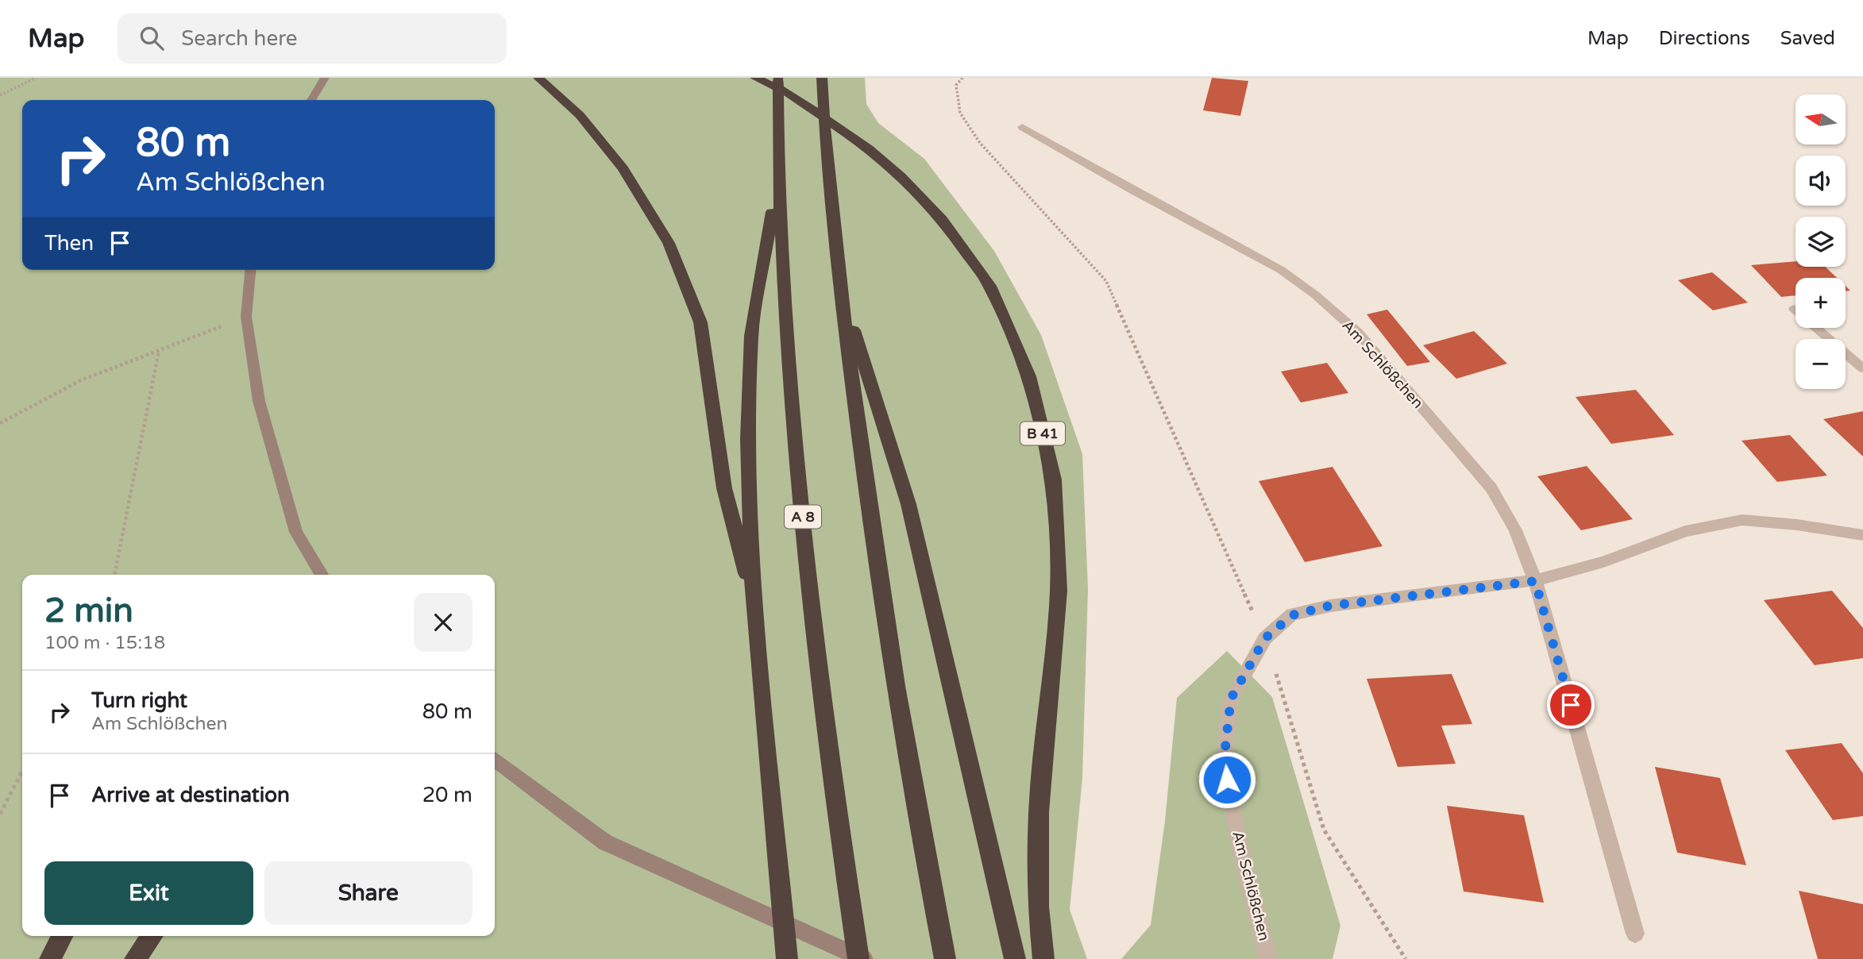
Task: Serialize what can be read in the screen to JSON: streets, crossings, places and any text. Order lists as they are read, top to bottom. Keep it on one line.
{"streets":{"highway":["B 41","A 8"],"street":["Am Schlößchen"]},"north":"left","page":{"header":"Map","search":"Search here","nav":["Map","Directions","Saved"],"map_buttons":["+","−"],"turn":["80 m","Am Schlößchen"],"then":"Then","heading":["2 min","100 m · 15:18"],"list":[{"name":"Turn right","note":"Am Schlößchen","value":"80 m"},{"name":"Arrive at destination","value":"20 m"}],"buttons":["Exit","Share"]}}
